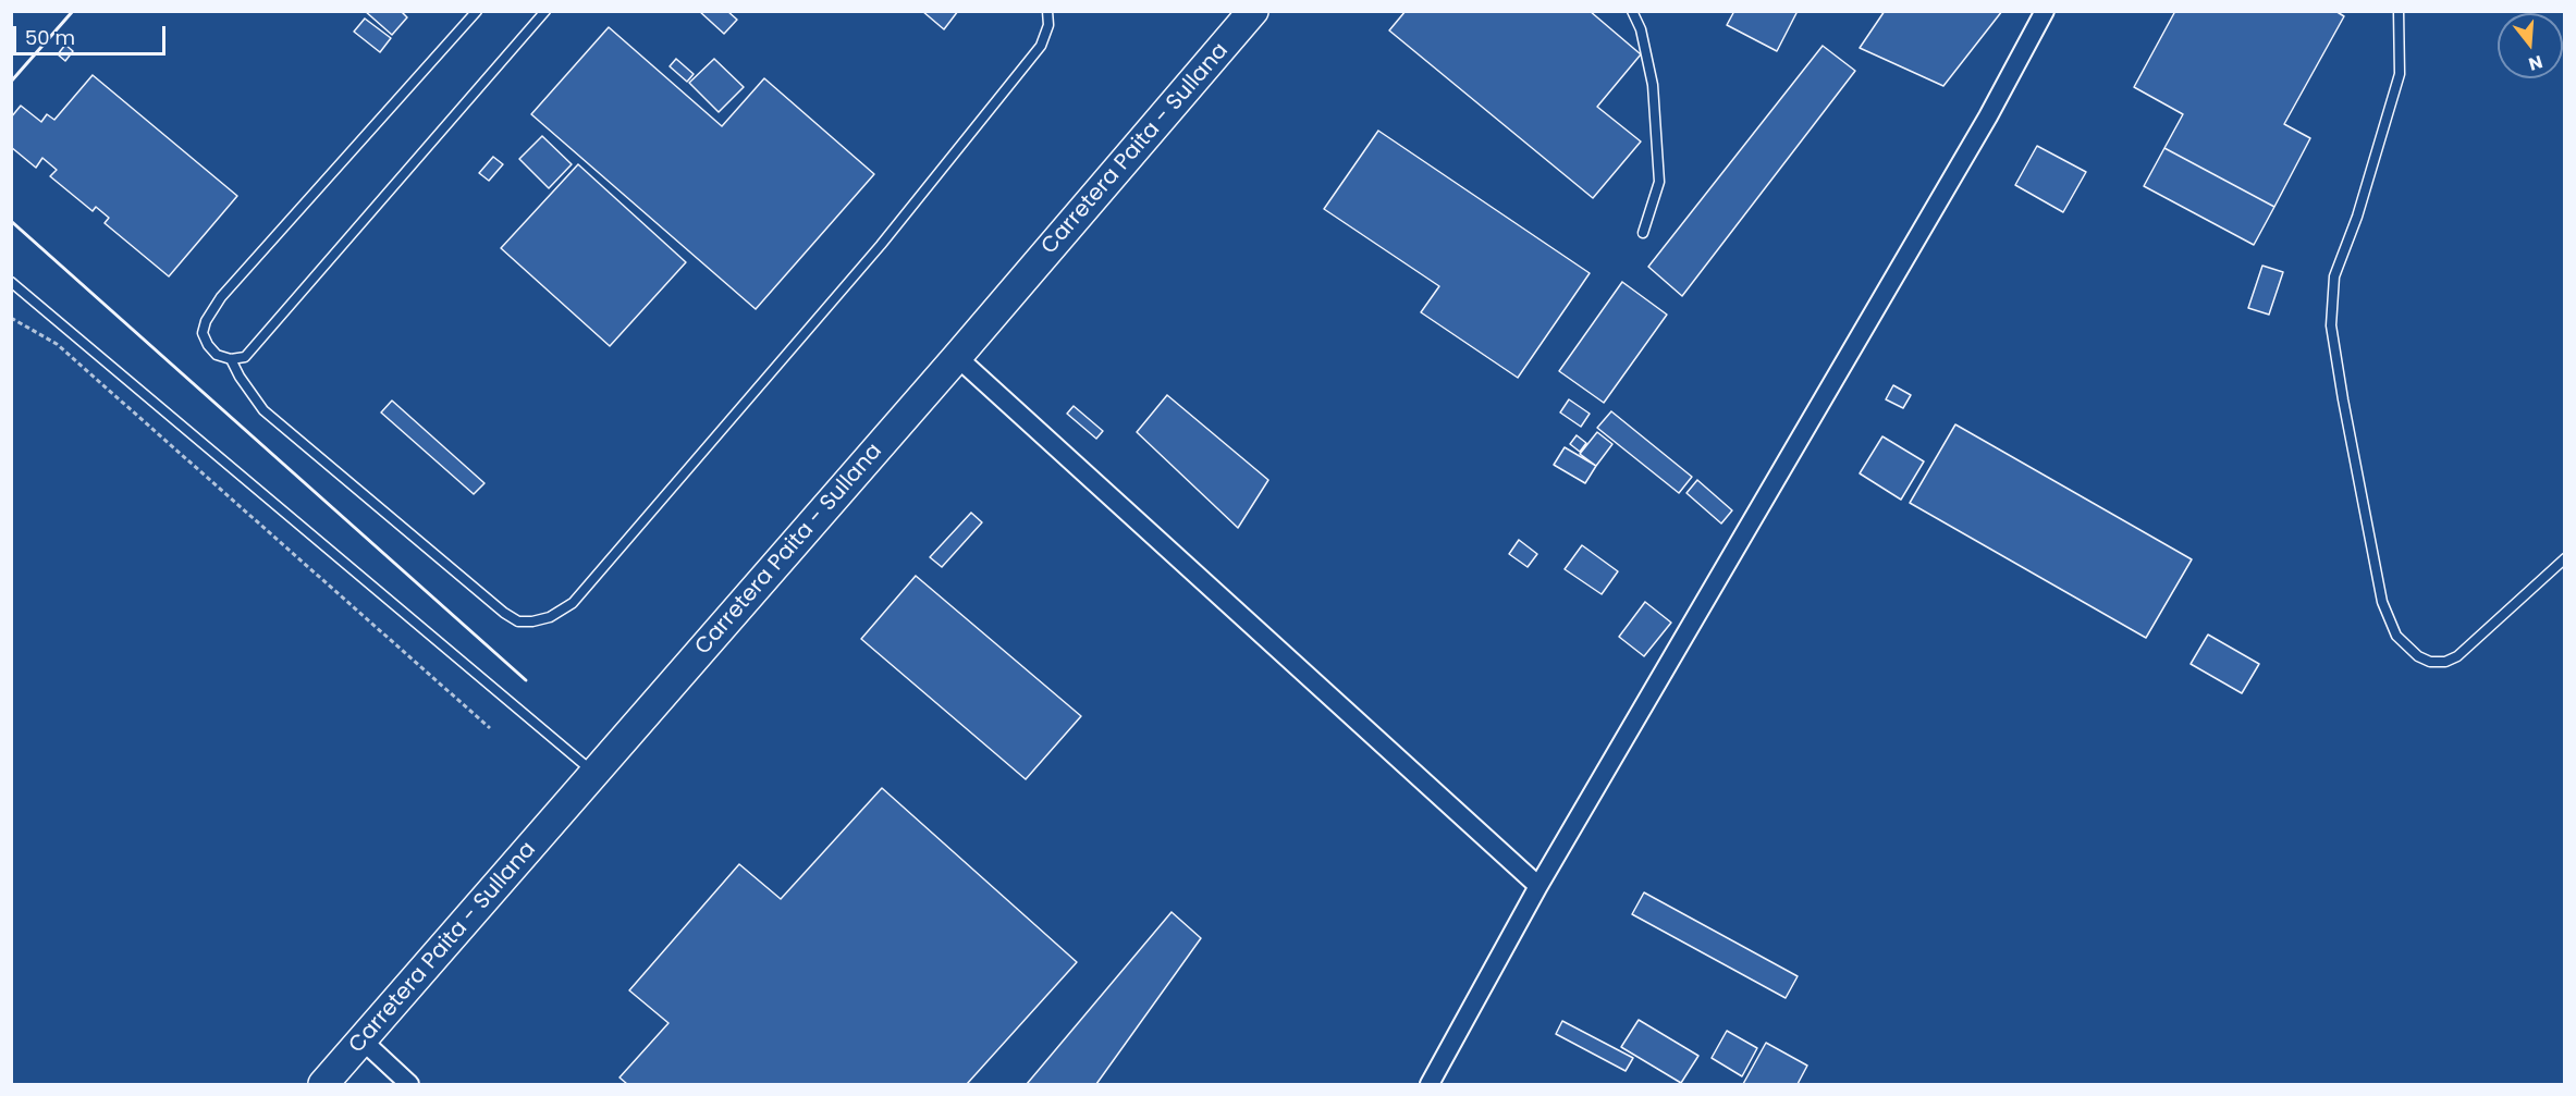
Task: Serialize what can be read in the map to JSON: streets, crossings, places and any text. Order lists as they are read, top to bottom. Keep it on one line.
{"streets":{"main road":["Carretera Paita - Sullana"]},"scale_bar":"50 m","north":"bottom"}
